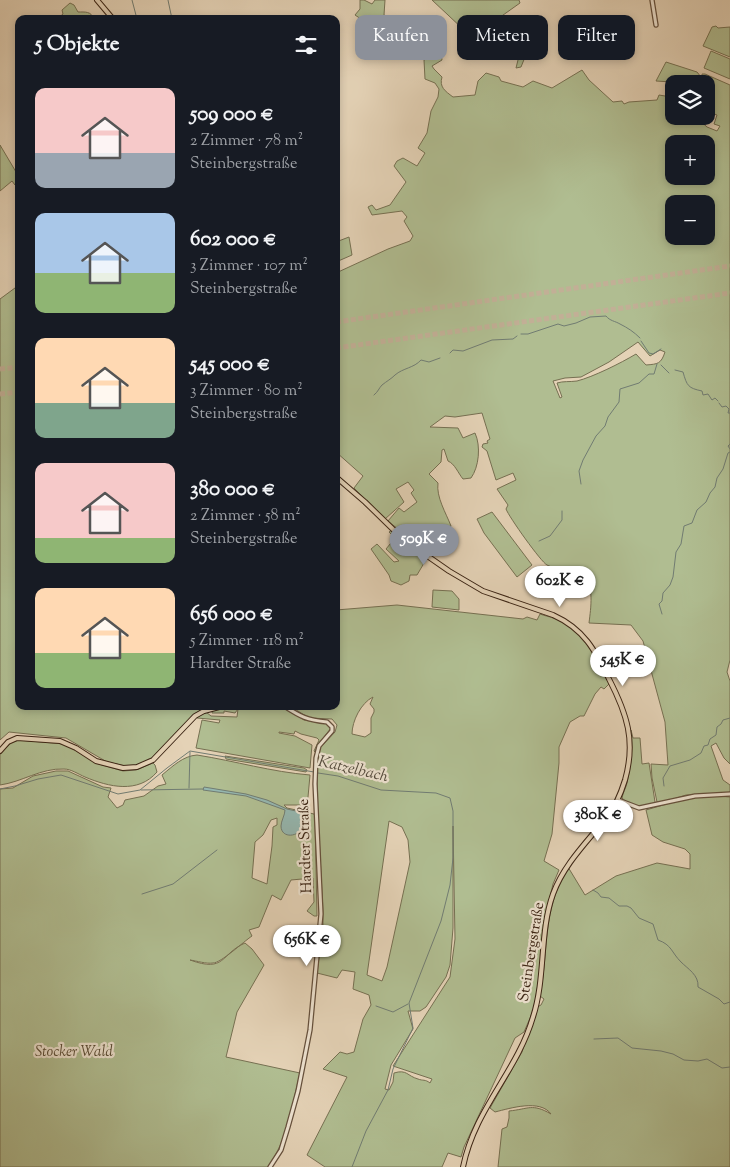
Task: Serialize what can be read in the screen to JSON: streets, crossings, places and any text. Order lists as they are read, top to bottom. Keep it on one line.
{"streets":{"main road":["Steinbergstraße"],"street":["Hardter Straße"]},"water":["Katzelbach"],"parks":["Stocker Wald"],"page":{"chip":["Kaufen","Mieten","Filter"],"heading":"5 Objekte","map_buttons":["+","−"],"list":[{"name":"509 000 €","note":"2 Zimmer · 78 m² · Steinbergstraße"},{"name":"602 000 €","note":"3 Zimmer · 107 m² · Steinbergstraße"},{"name":"545 000 €","note":"3 Zimmer · 80 m² · Steinbergstraße"},{"name":"380 000 €","note":"2 Zimmer · 58 m² · Steinbergstraße"},{"name":"656 000 €","note":"5 Zimmer · 118 m² · Hardter Straße"}],"price":["509K €","602K €","545K €","380K €","656K €"]}}
